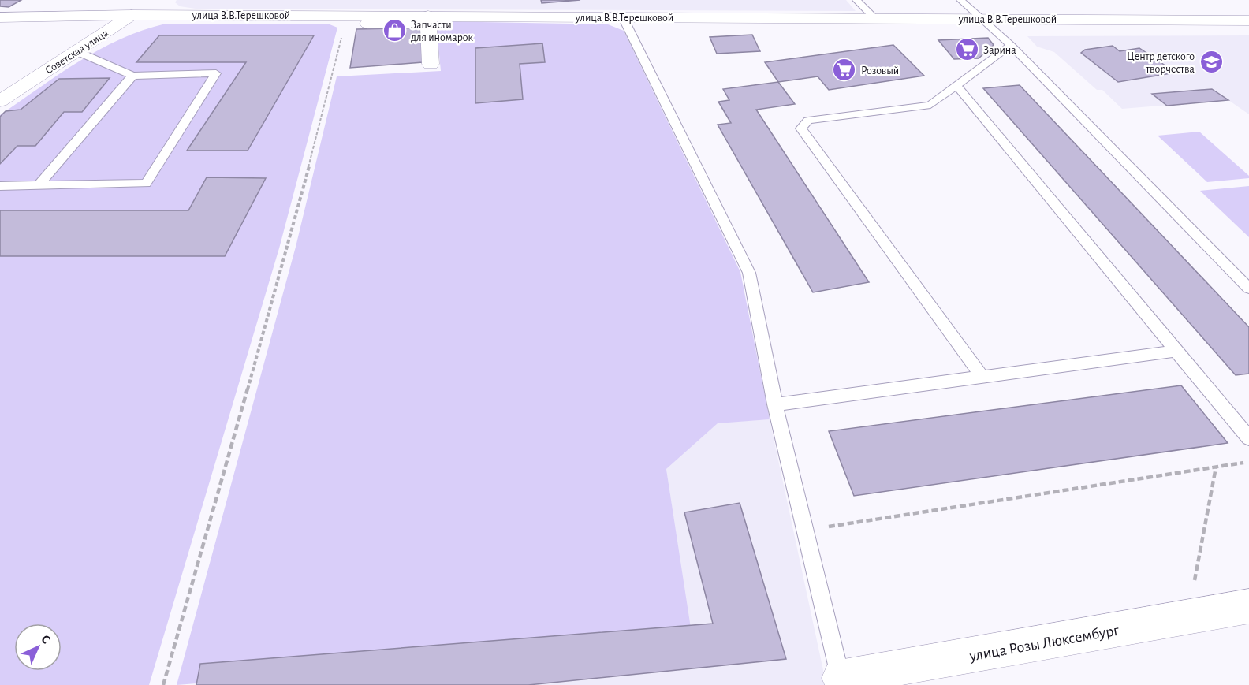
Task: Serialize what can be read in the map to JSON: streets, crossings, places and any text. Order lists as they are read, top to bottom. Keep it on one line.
{"streets":{"street":["улица В.В.Терешковой","Советская улица","улица Розы Люксембург"]},"crossings":[["улица В.В.Терешковой","Советская улица"]],"places":{"shop":["Запчасти для иномарок"],"supermarket":["Зарина","Розовый"],"school or university":["Центр детского творчества"]},"north":"top right"}
